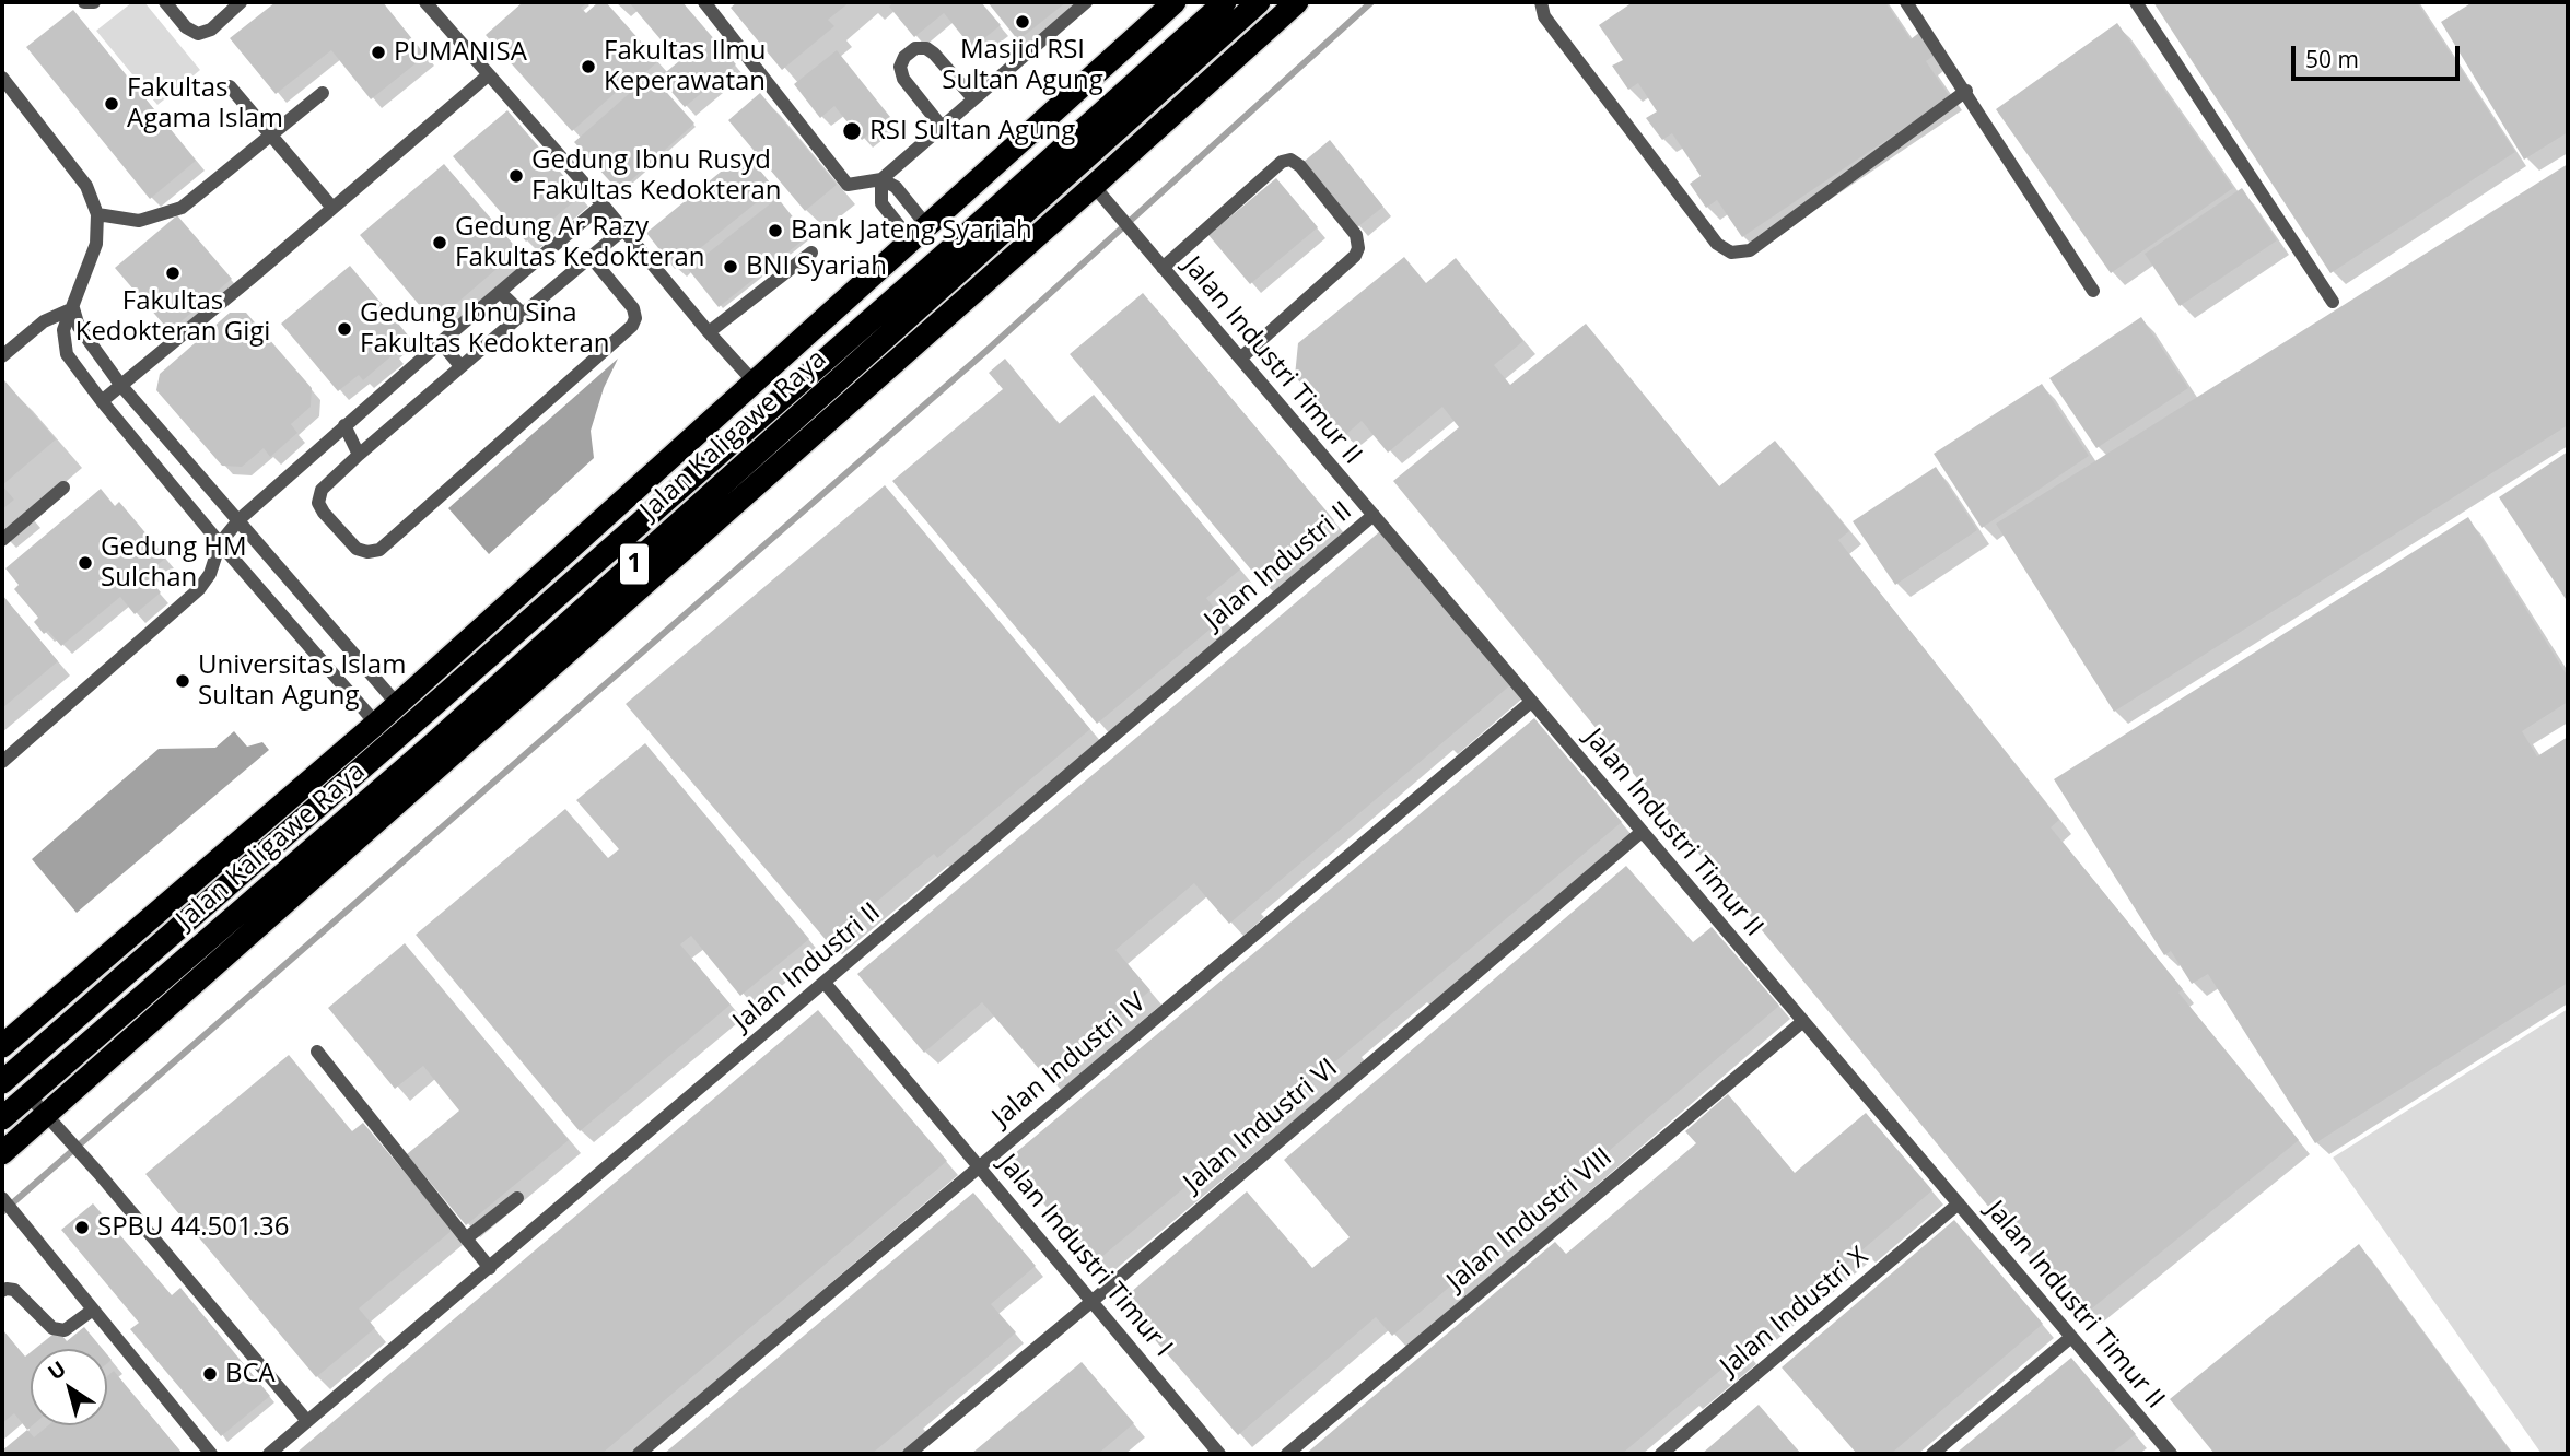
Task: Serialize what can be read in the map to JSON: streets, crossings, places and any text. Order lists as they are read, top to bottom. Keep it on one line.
{"streets":{"highway":["Jalan Kaligawe Raya","1"],"lane":["Jalan Industri Timur II","Jalan Industri II","Jalan Industri IV","Jalan Industri VI","Jalan Industri VIII","Jalan Industri Timur I","Jalan Industri X"]},"crossings":[["Jalan Industri Timur II","Jalan Industri II"],["Jalan Industri Timur II","Jalan Industri IV"],["Jalan Industri Timur II","Jalan Industri VI"],["Jalan Industri Timur II","Jalan Industri VIII"],["Jalan Industri Timur II","Jalan Industri X"],["Jalan Industri II","Jalan Industri Timur I"],["Jalan Industri IV","Jalan Industri Timur I"],["Jalan Industri VI","Jalan Industri Timur I"]],"places":["Masjid RSI Sultan Agung","PUMANISA","Fakultas Ilmu Keperawatan","Fakultas Agama Islam","RSI Sultan Agung","Gedung Ibnu Rusyd Fakultas Kedokteran","Bank Jateng Syariah","Gedung Ar Razy Fakultas Kedokteran","BNI Syariah","Fakultas Kedokteran Gigi","Gedung Ibnu Sina Fakultas Kedokteran","Gedung HM Sulchan","Universitas Islam Sultan Agung","SPBU 44.501.36","BCA"],"scale_bar":"50 m","north":"top left"}
